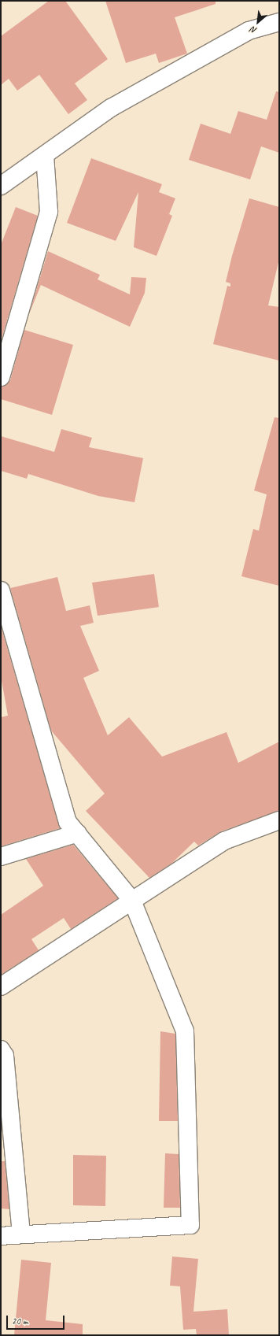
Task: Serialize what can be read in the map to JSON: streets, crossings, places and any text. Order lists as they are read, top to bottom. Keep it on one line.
{"scale_bar":"20 m","north":"bottom left"}
